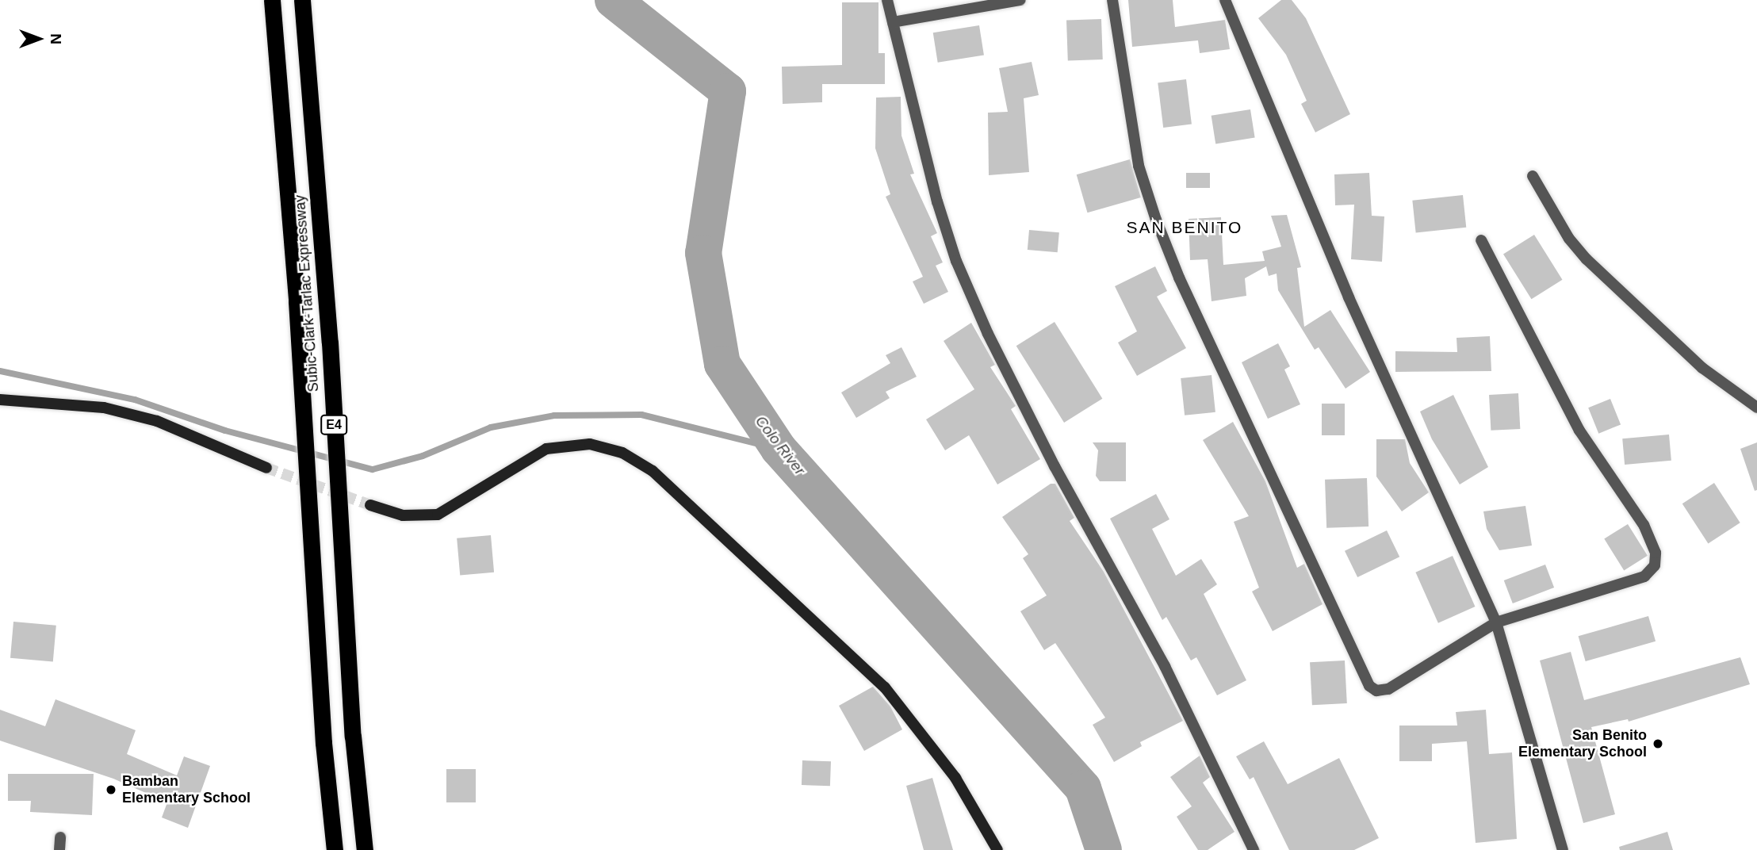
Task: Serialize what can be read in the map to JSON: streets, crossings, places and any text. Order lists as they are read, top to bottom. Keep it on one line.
{"streets":{"highway":["Subic-Clark-Tarlac Expressway","E4"]},"districts":["SAN BENITO"],"water":["Colo River"],"places":["San Benito Elementary School","Bamban Elementary School"],"north":"right"}
